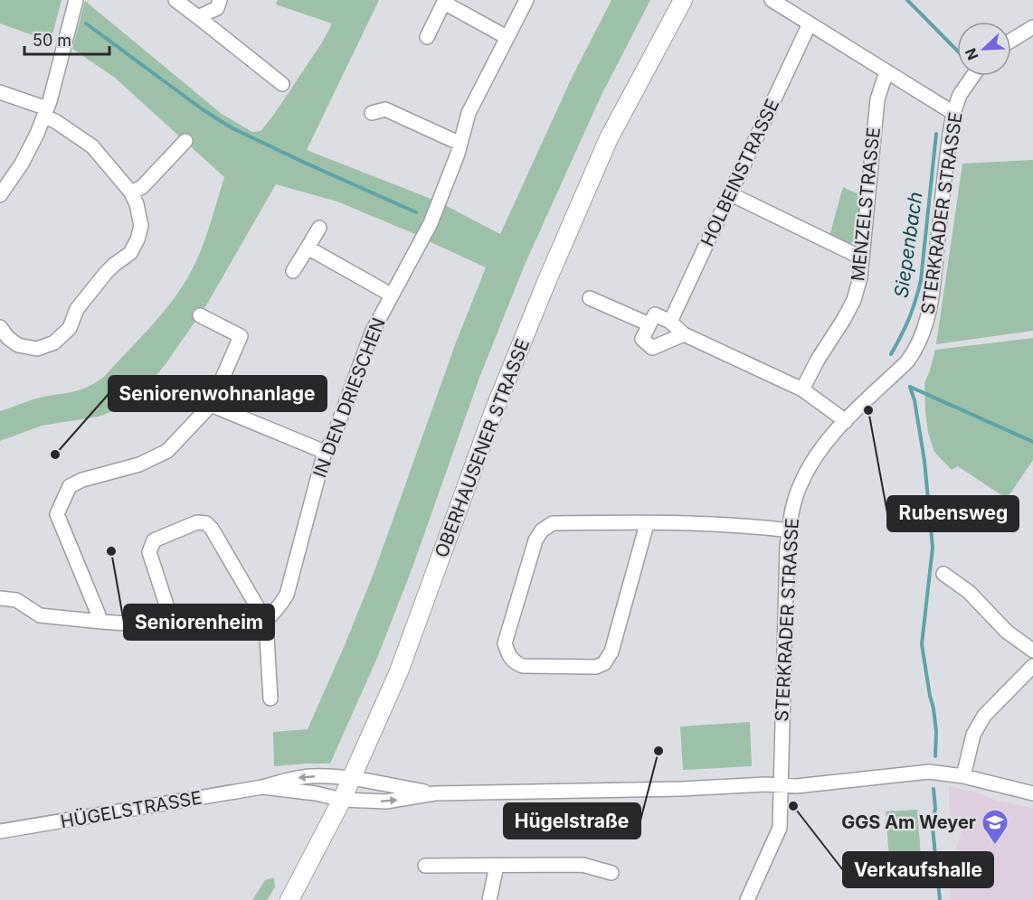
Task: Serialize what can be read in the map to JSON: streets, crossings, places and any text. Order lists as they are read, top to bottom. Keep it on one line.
{"streets":{"main road":["OBERHAUSENER STRASSE"],"street":["HOLBEINSTRASSE","MENZELSTRASSE","STERKRADER STRASSE","IN DEN DRIESCHEN","HÜGELSTRASSE"]},"crossings":[["STERKRADER STRASSE","HÜGELSTRASSE"],["OBERHAUSENER STRASSE","HÜGELSTRASSE"]],"water":["Siepenbach"],"places":{"other":["Rubensweg","Seniorenwohnanlage","Seniorenheim","Hügelstraße","Verkaufshalle"],"school or university":["GGS Am Weyer"]},"scale_bar":"50 m","north":"bottom left"}
